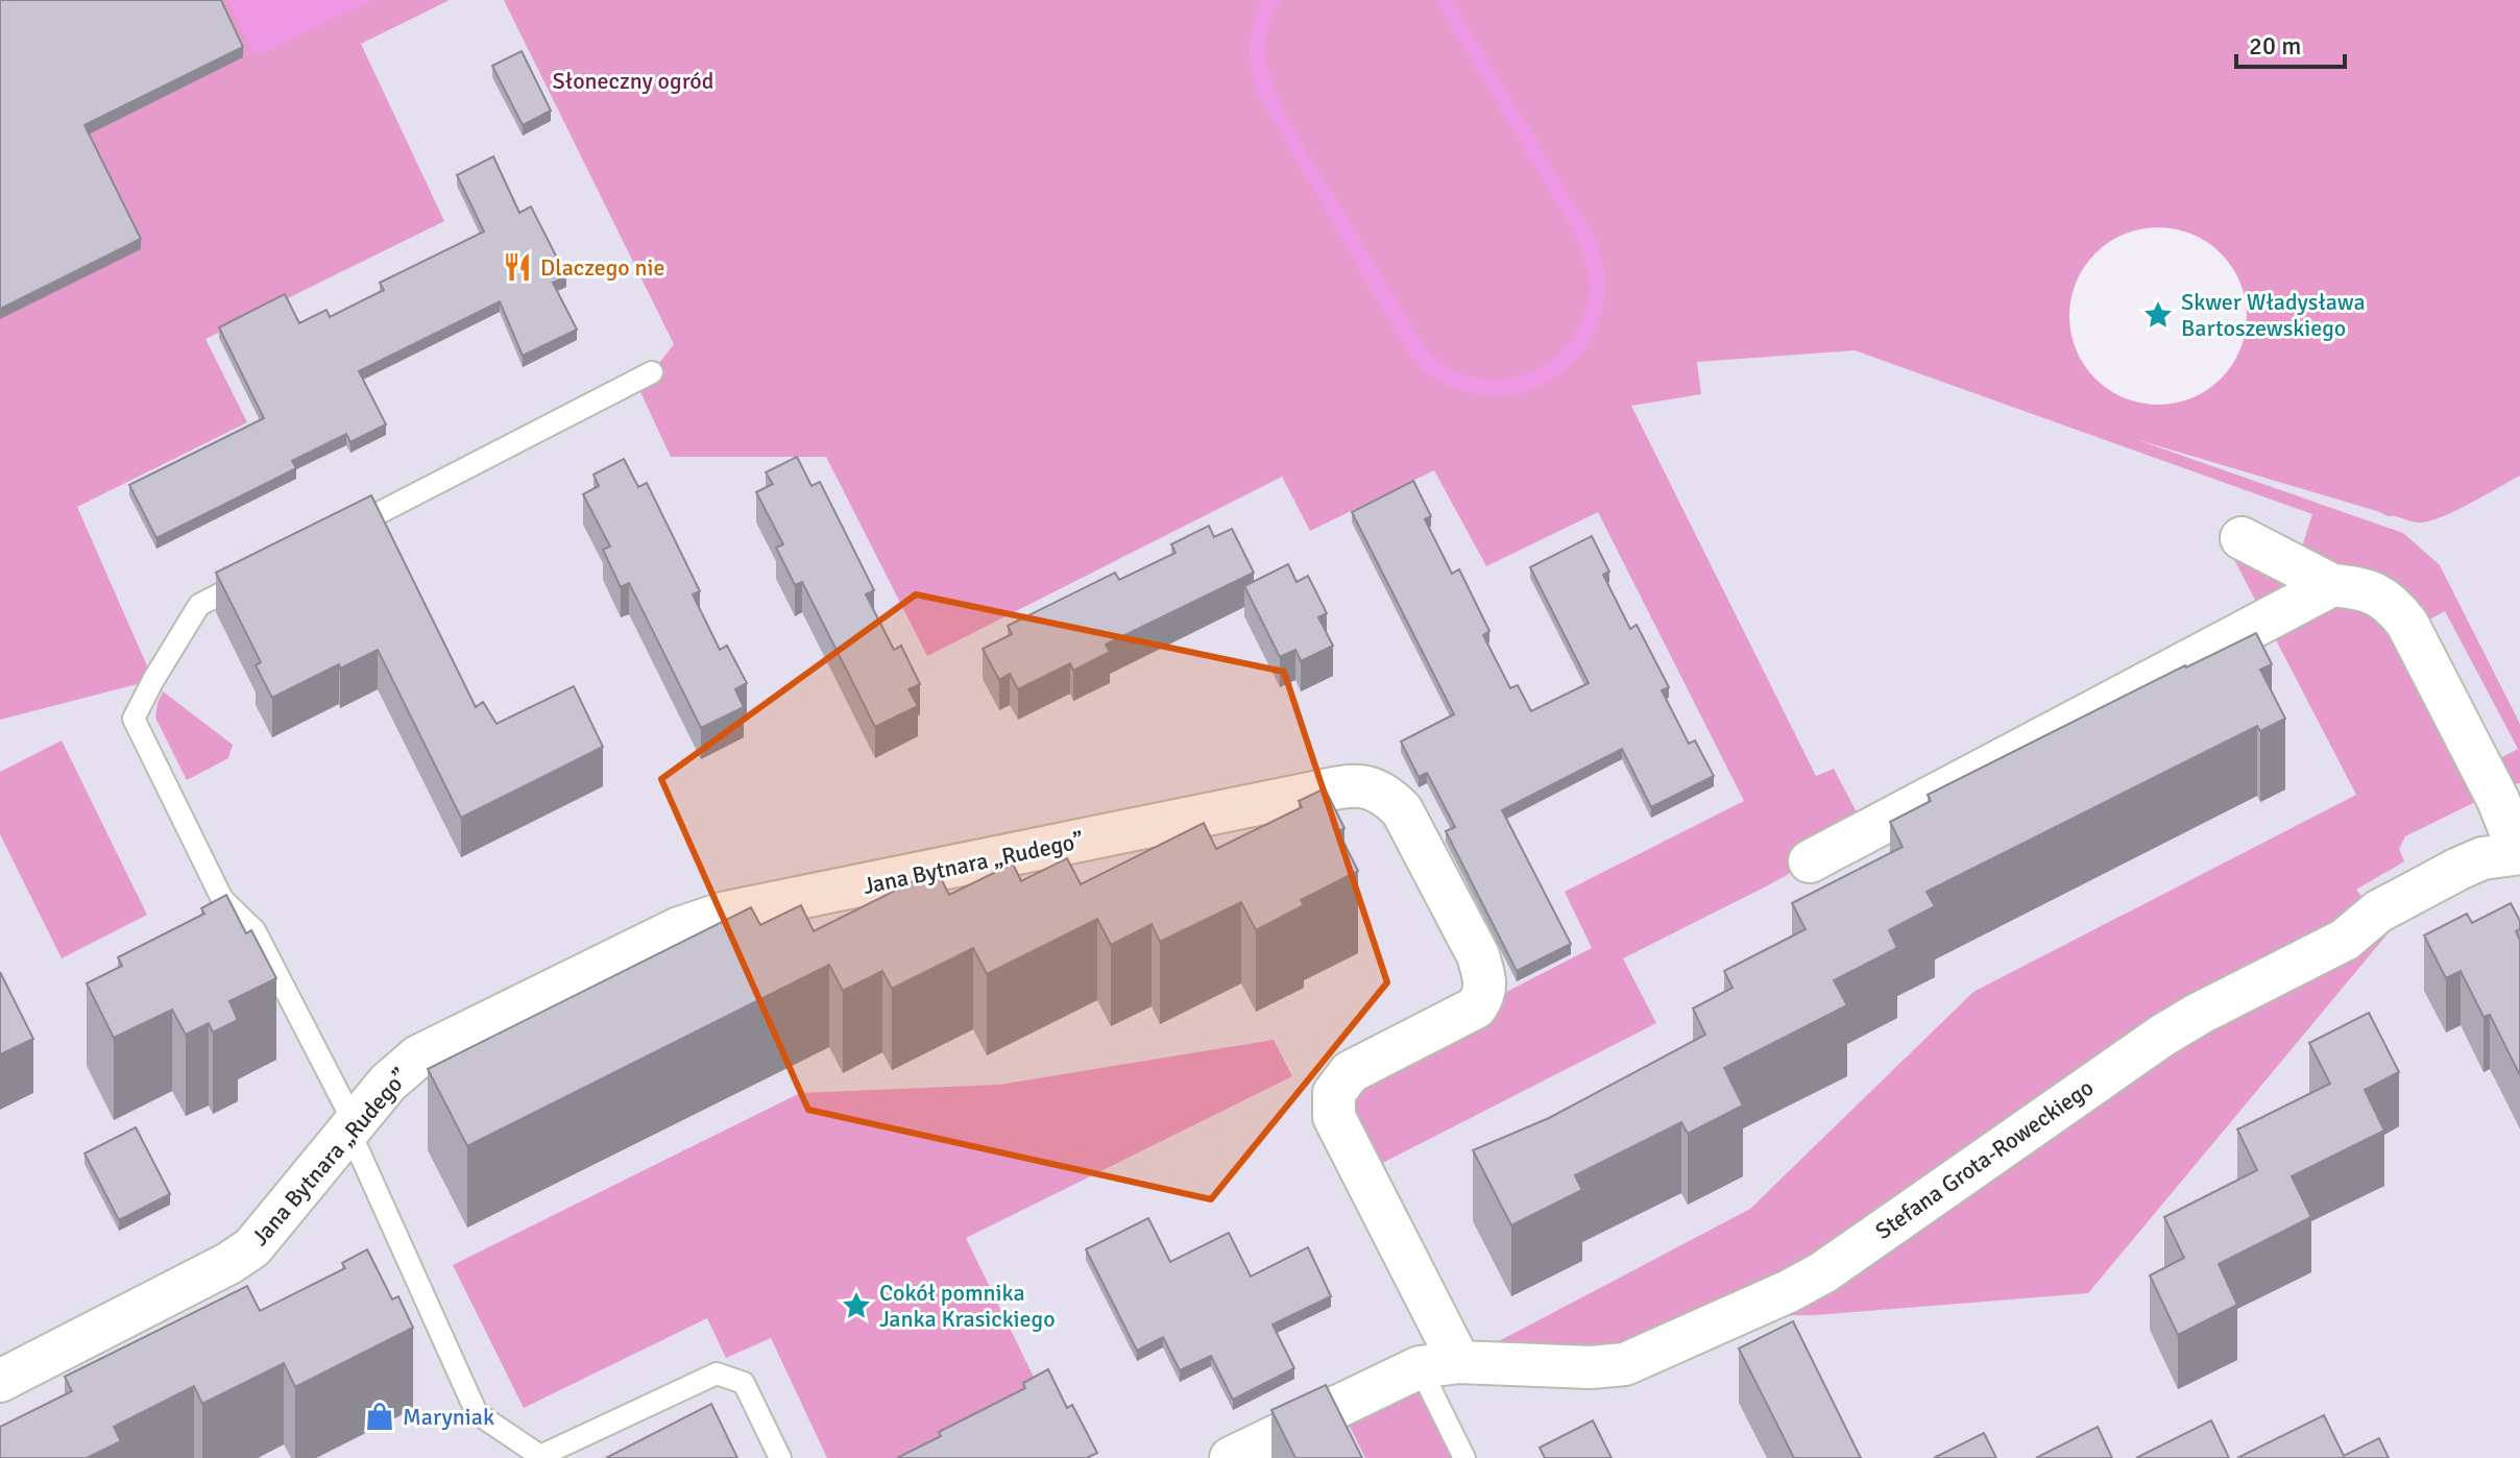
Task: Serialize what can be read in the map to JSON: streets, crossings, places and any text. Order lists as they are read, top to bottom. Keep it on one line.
{"streets":{"street":["Jana Bytnara „Rudego”","Stefana Grota-Roweckiego"]},"crossings":[["Jana Bytnara „Rudego”","Stefana Grota-Roweckiego"]],"parks":["Słoneczny ogród"],"places":{"restaurant":["Dlaczego nie"],"place":["Skwer Władysława Bartoszewskiego","Cokół pomnika Janka Krasickiego"],"shop":["Maryniak"]},"scale_bar":"20 m"}
